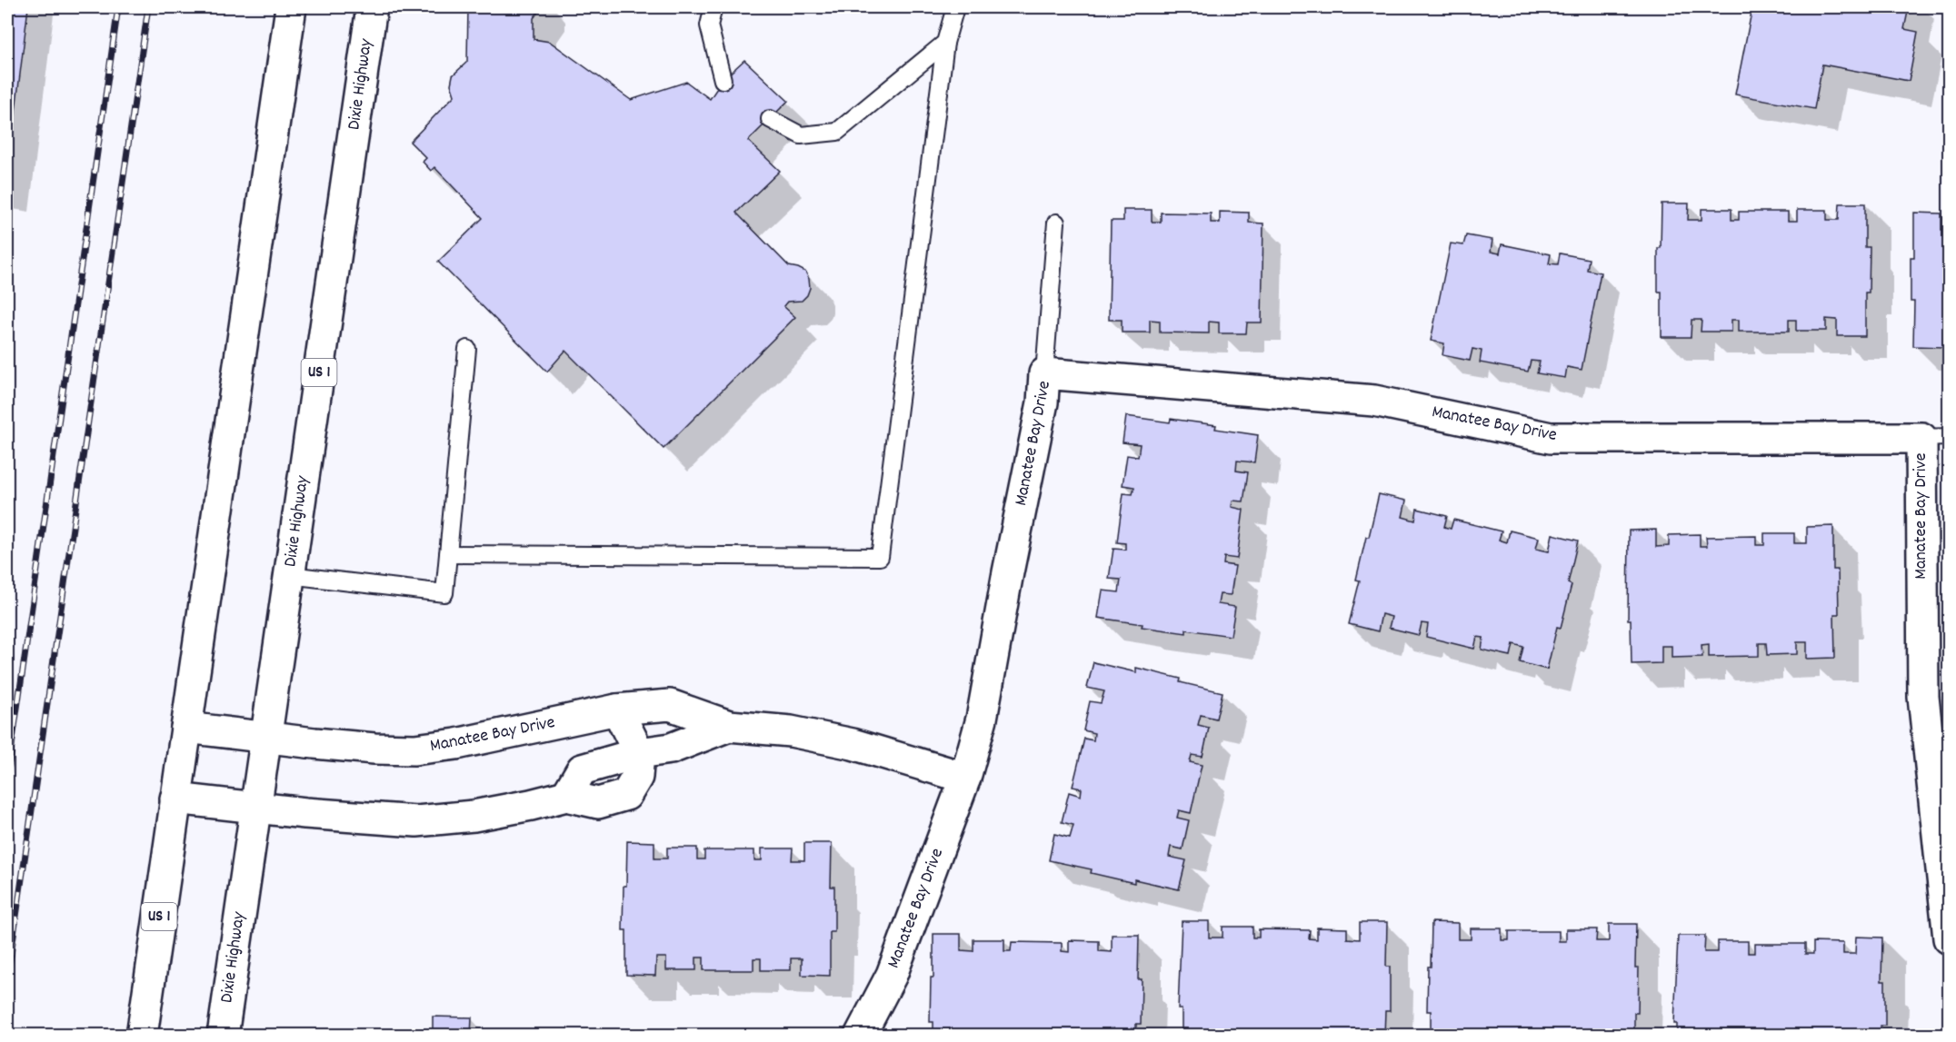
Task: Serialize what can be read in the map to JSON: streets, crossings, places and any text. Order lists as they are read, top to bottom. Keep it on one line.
{"streets":{"street":["Dixie Highway","US 1","Manatee Bay Drive"]},"crossings":[["Dixie Highway","Manatee Bay Drive"],["US 1","Manatee Bay Drive"]]}
